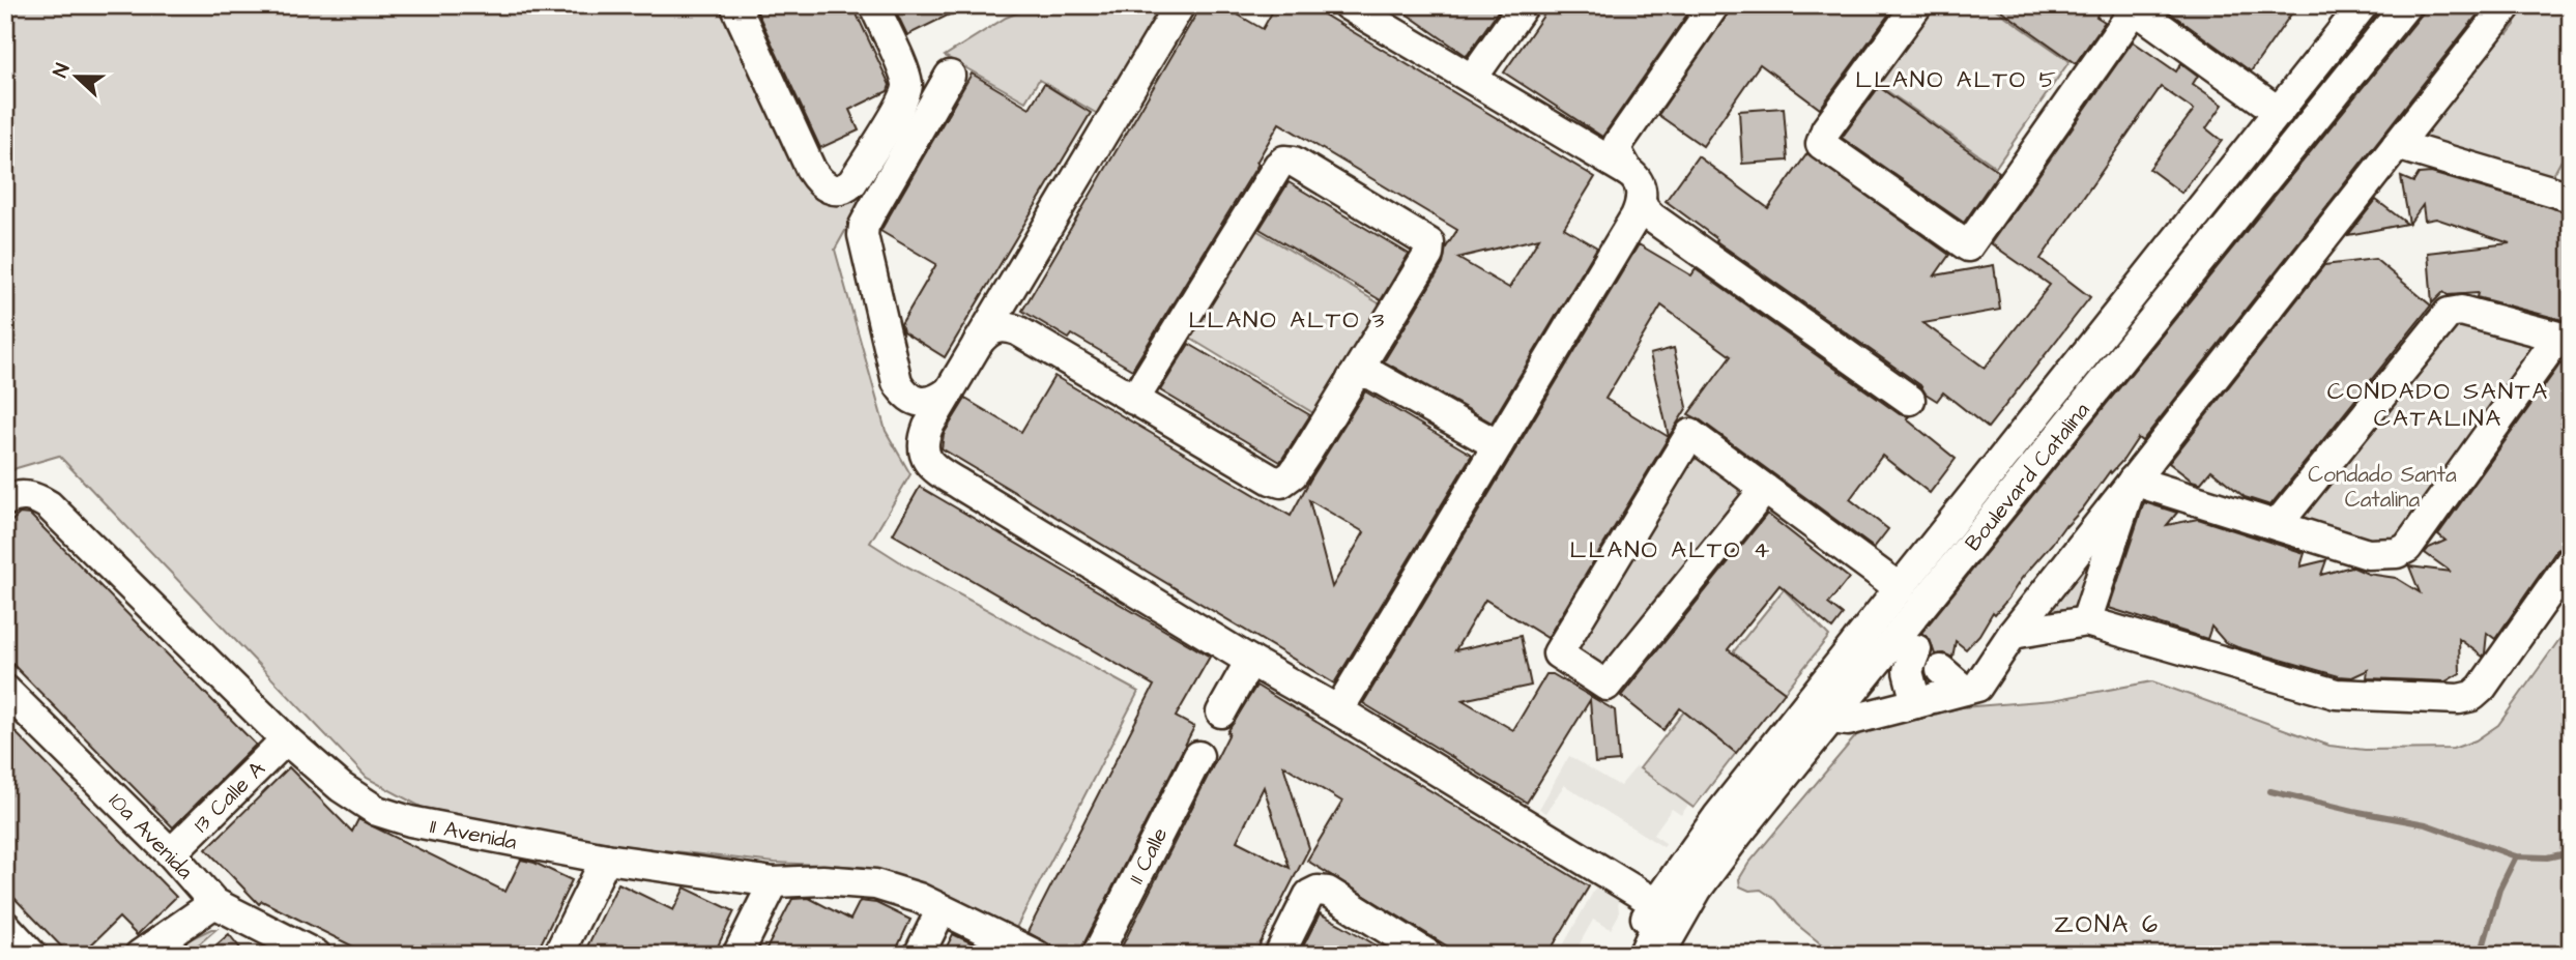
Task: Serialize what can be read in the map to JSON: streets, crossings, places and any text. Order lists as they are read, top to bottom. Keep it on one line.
{"streets":{"street":["Boulevard Catalina","13 Calle A","11 Avenida","10a Avenida","11 Calle"]},"crossings":[["13 Calle A","11 Avenida"],["13 Calle A","10a Avenida"]],"districts":["LLANO ALTO 5","LLANO ALTO 3","CONDADO SANTA CATALINA","LLANO ALTO 4","ZONA 6"],"parks":["Condado Santa Catalina"],"north":"left"}
